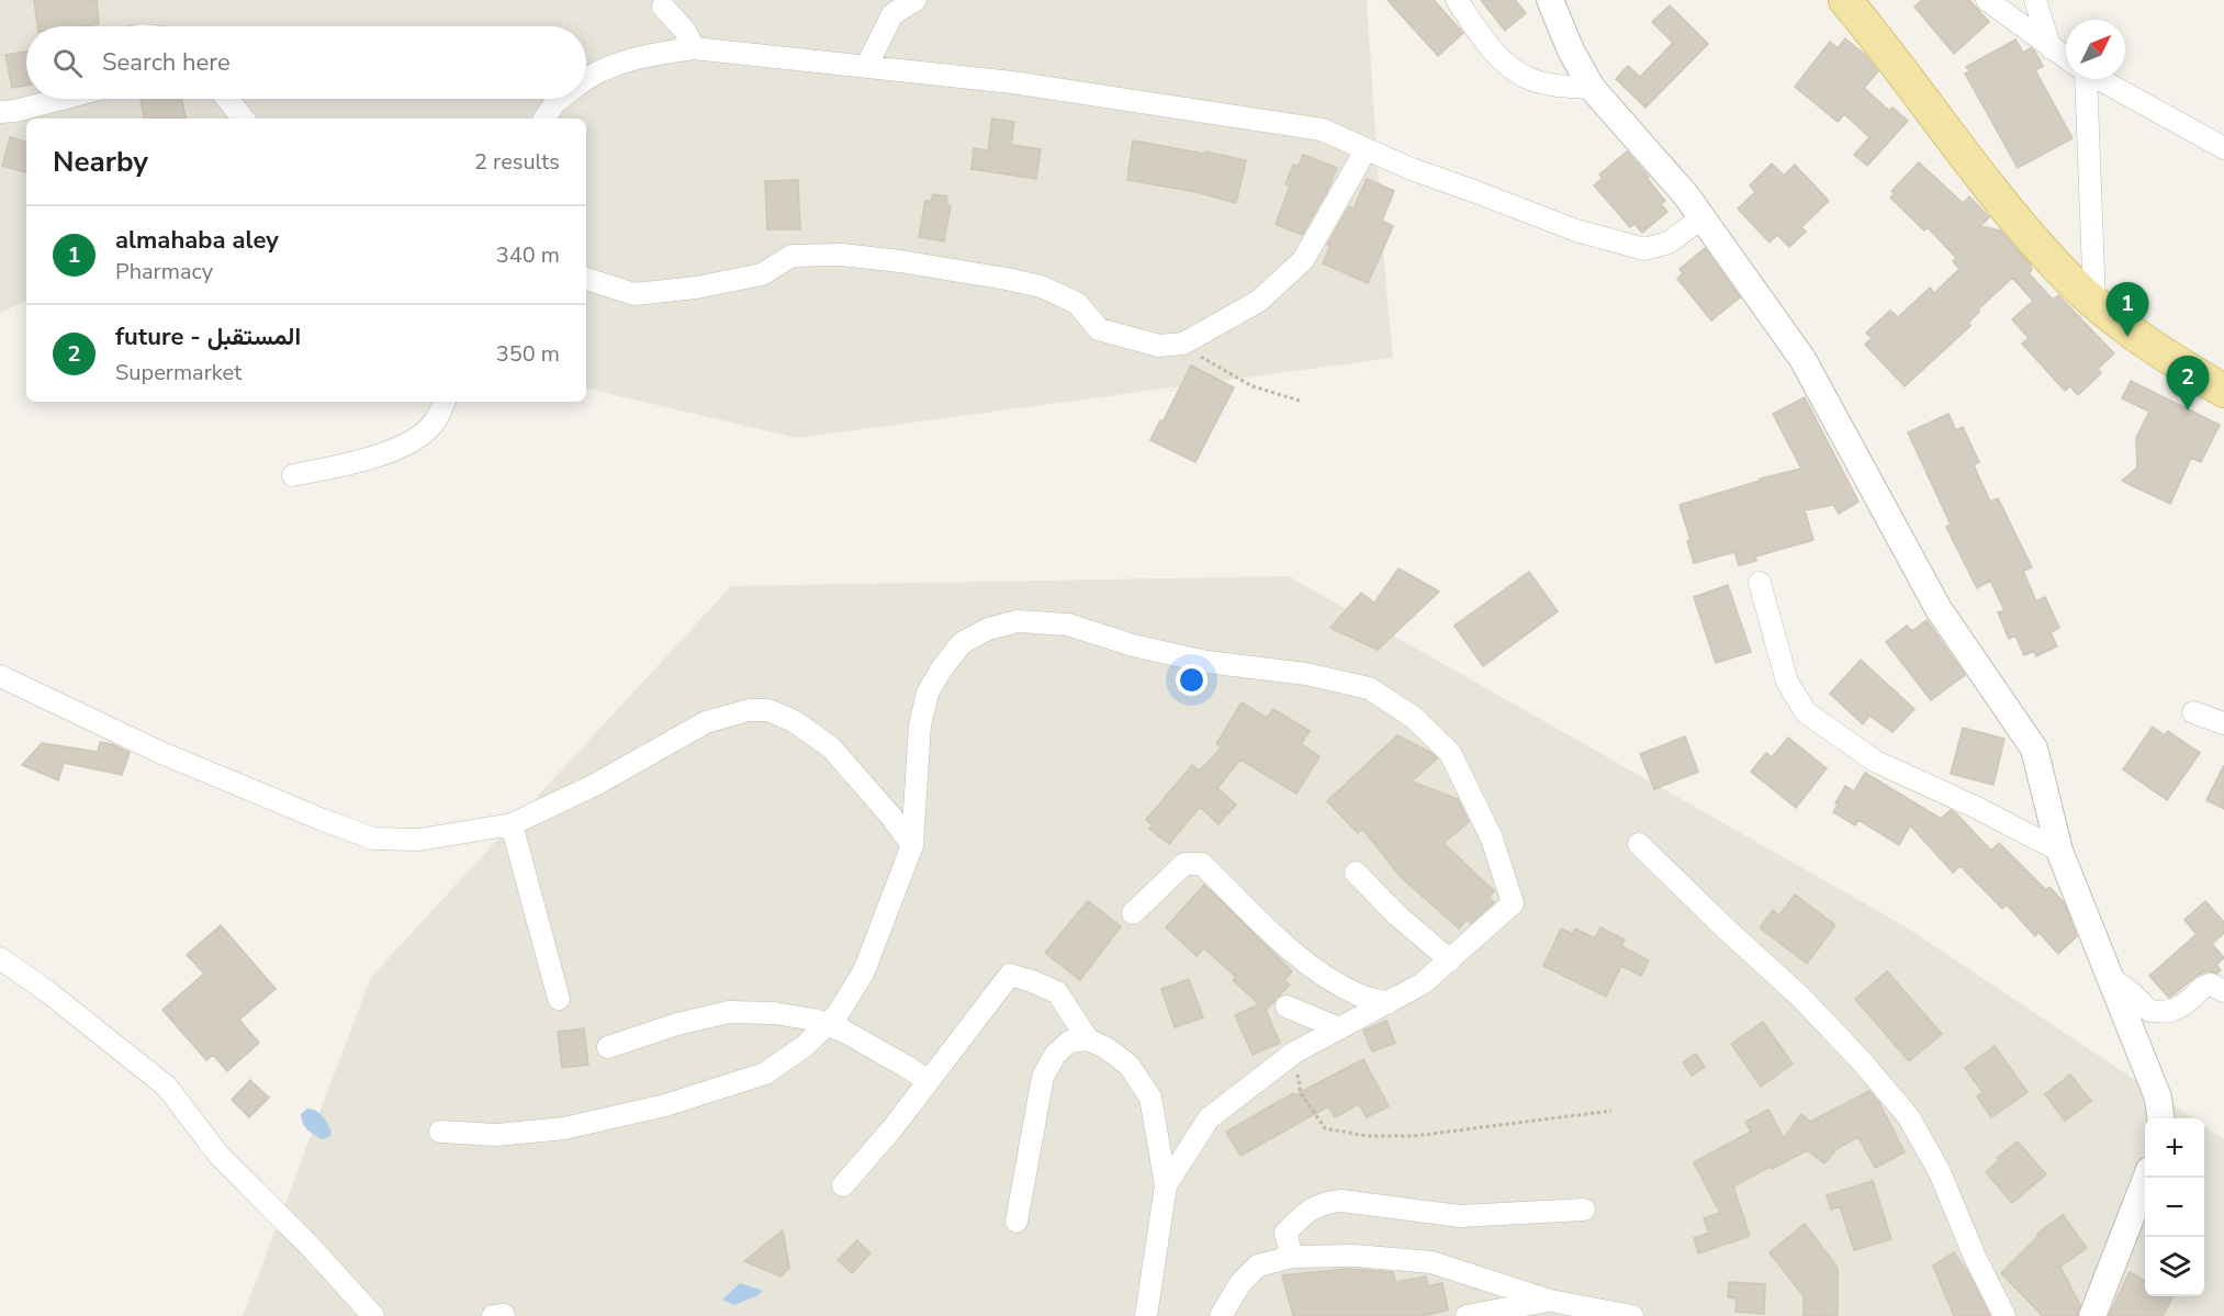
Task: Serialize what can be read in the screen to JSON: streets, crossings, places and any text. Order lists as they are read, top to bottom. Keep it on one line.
{"north":"top right","page":{"search":"Search here","heading":["Nearby","2 results"],"list":[{"mark":"1","name":"almahaba aley","note":"Pharmacy","value":"340 m"},{"mark":"2","name":"future - المستقبل","note":"Supermarket","value":"350 m"}],"pins":["1","2"],"map_buttons":["+","−"]}}
